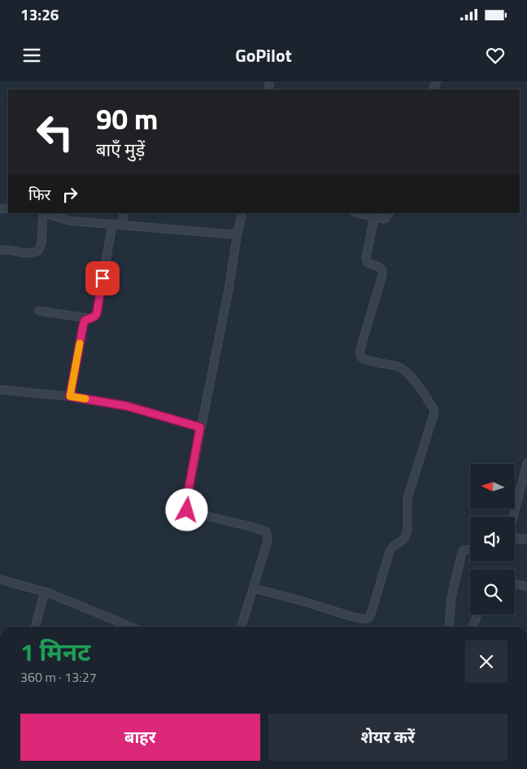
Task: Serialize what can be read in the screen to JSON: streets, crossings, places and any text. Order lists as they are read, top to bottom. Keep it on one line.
{"north":"left","page":{"status":"13:26","header":"GoPilot","turn":["90 m","बाएँ मुड़ें"],"then":"फिर","heading":["1 मिनट","360 m · 13:27"],"buttons":["बाहर","शेयर करें"]}}
